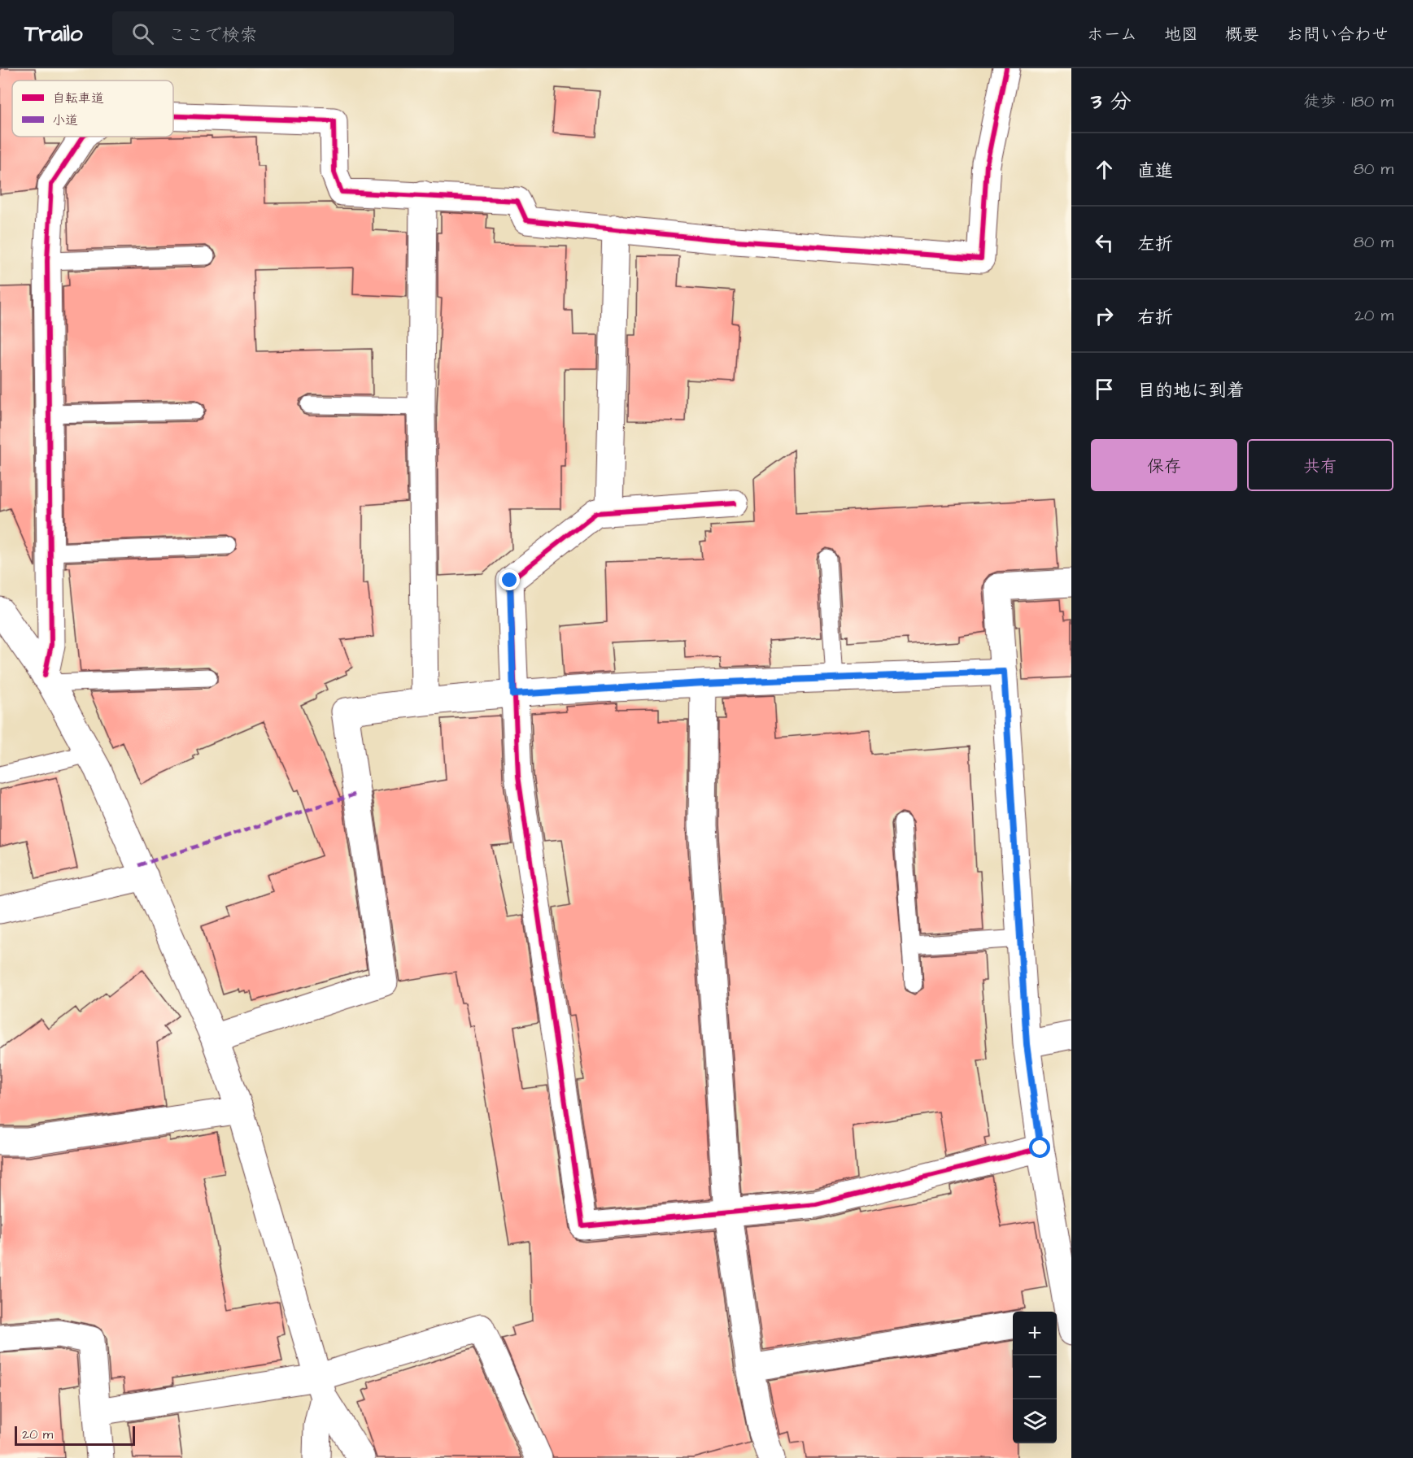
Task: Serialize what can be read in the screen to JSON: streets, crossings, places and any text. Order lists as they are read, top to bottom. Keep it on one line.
{"legend":["自転車道","小道"],"scale_bar":"20 m","page":{"header":"Trailo","search":"ここで検索","nav":["ホーム","地図","概要","お問い合わせ"],"heading":["3 分","徒歩 · 180 m"],"list":[["直進","80 m"],["左折","80 m"],["右折","20 m"],"目的地に到着"],"buttons":["保存","共有"],"map_buttons":["+","−"],"scale":"20 m"}}
